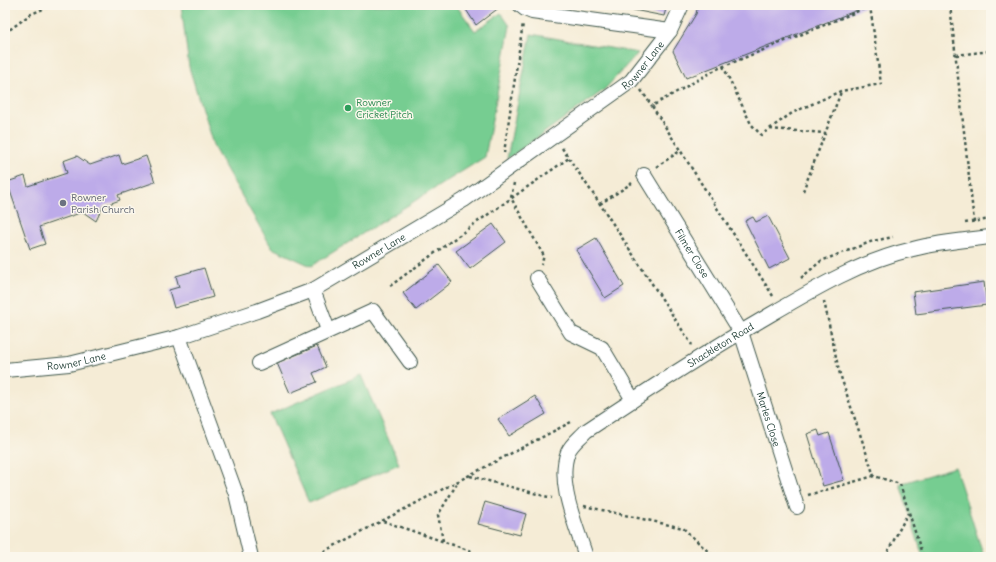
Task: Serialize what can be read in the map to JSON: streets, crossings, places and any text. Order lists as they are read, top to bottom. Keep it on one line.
{"streets":{"street":["Rowner Lane","Filmer Close","Shackleton Road","Marles Close"]},"crossings":[["Filmer Close","Shackleton Road"],["Filmer Close","Marles Close"],["Shackleton Road","Marles Close"]],"places":["Rowner Cricket Pitch","Rowner Parish Church"]}
